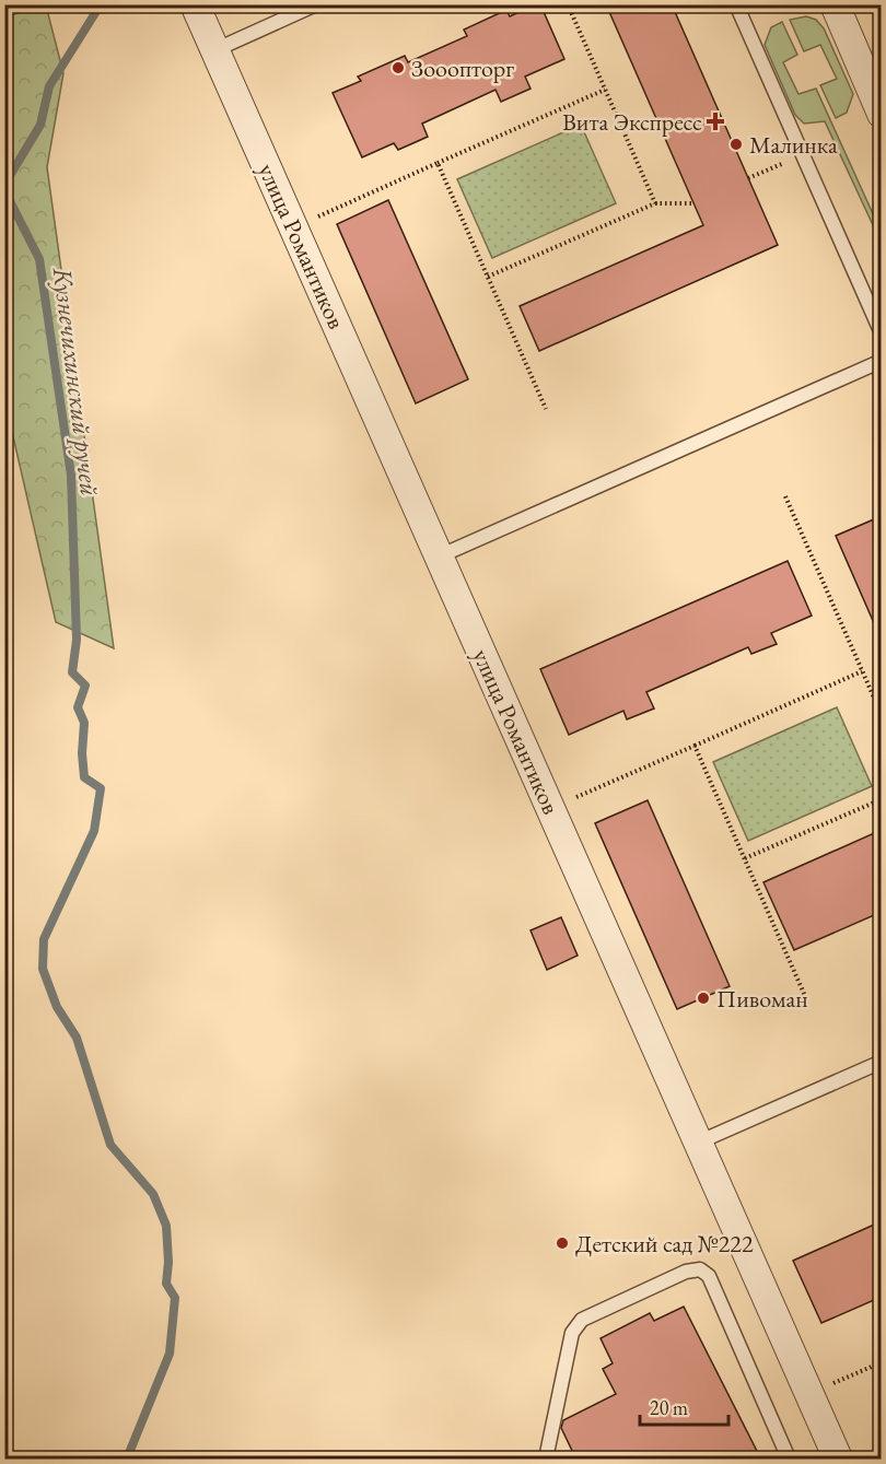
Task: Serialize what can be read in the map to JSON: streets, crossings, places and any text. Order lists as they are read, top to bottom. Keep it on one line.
{"streets":{"street":["улица Романтиков"]},"water":["Кузнечихинский ручей"],"places":{"other":["Зооопторг","Малинка","Пивоман","Детский сад №222"],"health":["Вита Экспресс"]},"scale_bar":"20 m"}
